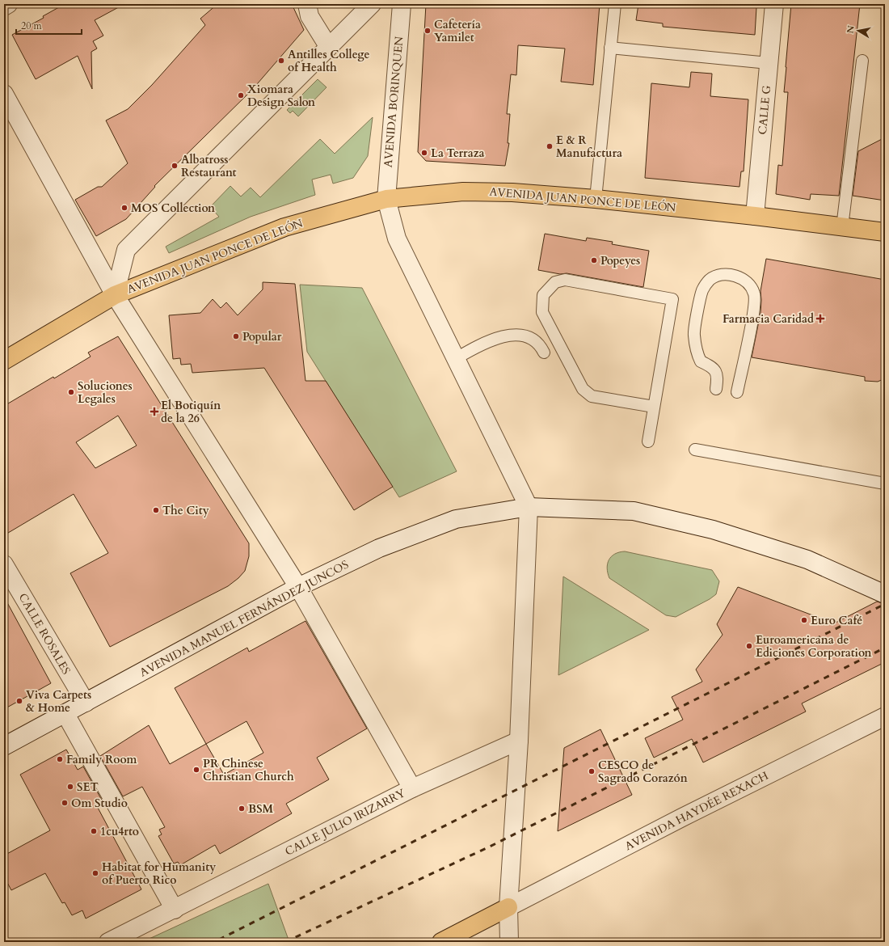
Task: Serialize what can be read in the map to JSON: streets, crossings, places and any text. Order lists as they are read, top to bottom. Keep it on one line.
{"streets":{"main road":["AVENIDA JUAN PONCE DE LEÓN"],"street":["AVENIDA BORINQUEN","CALLE G","AVENIDA MANUEL FERNÁNDEZ JUNCOS","CALLE ROSALES","AVENIDA HAYDÉE REXACH","CALLE JULIO IRIZARRY"]},"crossings":[["AVENIDA BORINQUEN","AVENIDA JUAN PONCE DE LEÓN"],["AVENIDA BORINQUEN","AVENIDA MANUEL FERNÁNDEZ JUNCOS"],["CALLE G","AVENIDA JUAN PONCE DE LEÓN"],["AVENIDA MANUEL FERNÁNDEZ JUNCOS","CALLE ROSALES"]],"places":{"other":["Cafetería Yamilet","Antilles College of Health","Xiomara Design Salon","E & R Manufactura","La Terraza","Albatross Restaurant","MOS Collection","Popeyes","Popular","Soluciones Legales","The City","Euro Café","Euroamericana de Ediciones Corporation","Viva Carpets & Home","Family Room","PR Chinese Christian Church","CESCO de Sagrado Corazón","SET","Om Studio","BSM","1cu4rto","Habitat for Humanity of Puerto Rico"],"health":["Farmacia Caridad","El Botiquín de la 26"]},"scale_bar":"20 m","north":"left"}
